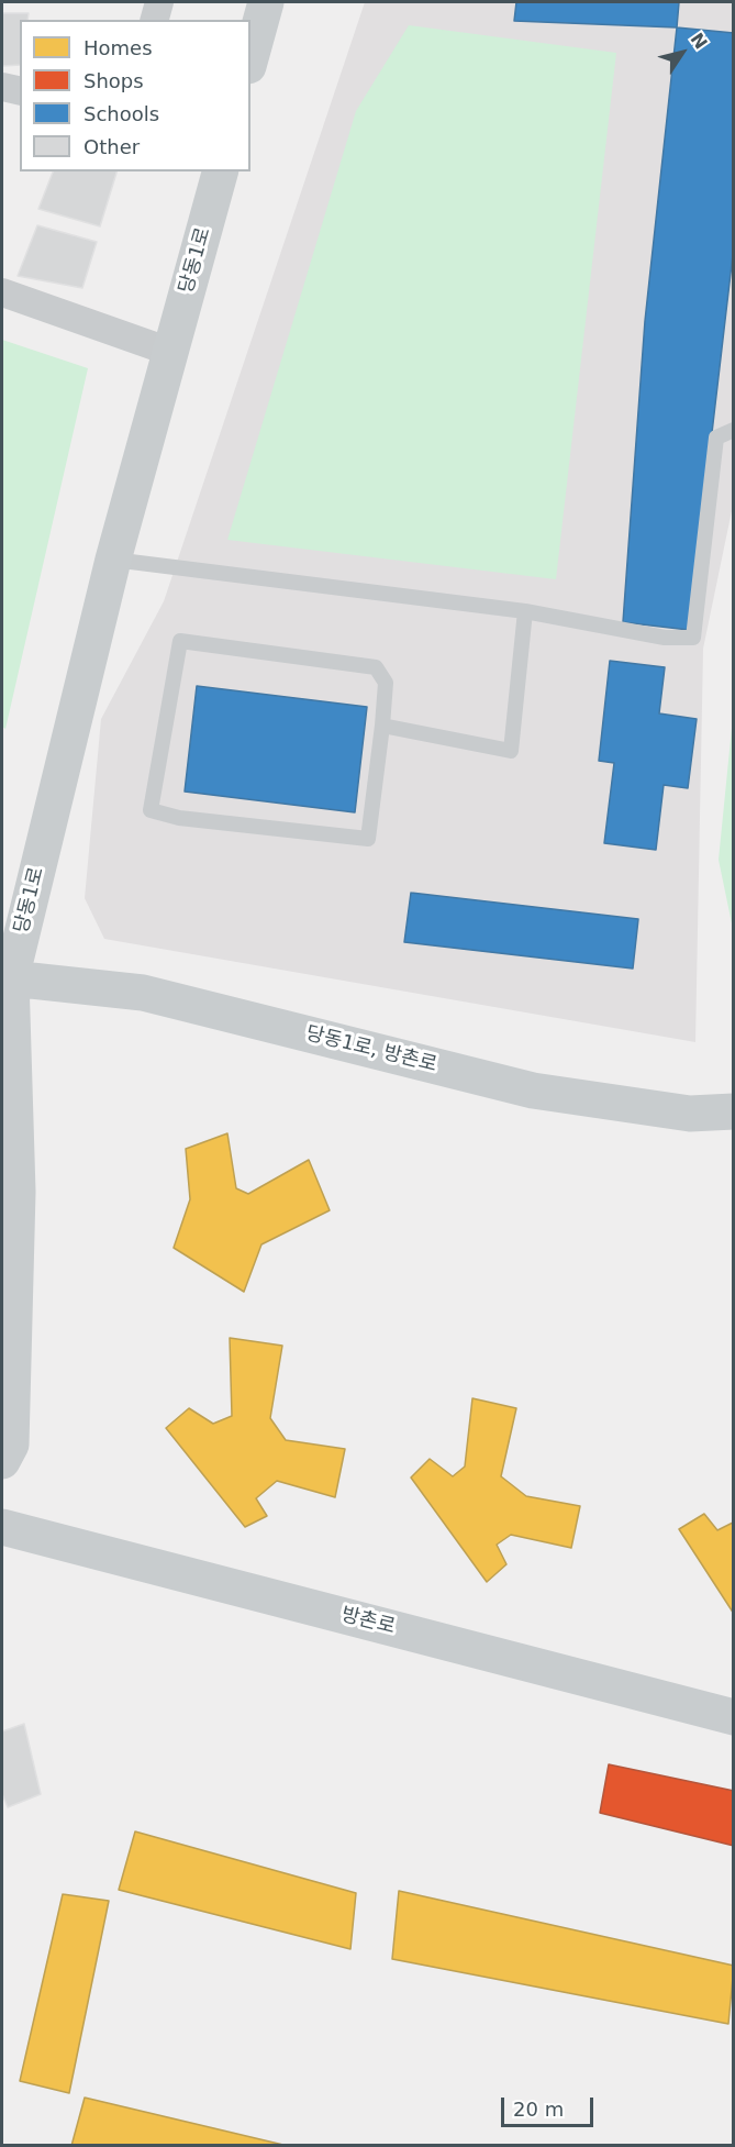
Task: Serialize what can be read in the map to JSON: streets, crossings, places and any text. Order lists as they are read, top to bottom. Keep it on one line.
{"streets":{"street":["당동1로","당동1로, 방촌로","방촌로"]},"crossings":[["당동1로","당동1로, 방촌로"]],"legend":["Homes","Shops","Schools","Other"],"scale_bar":"20 m","north":"top right"}
